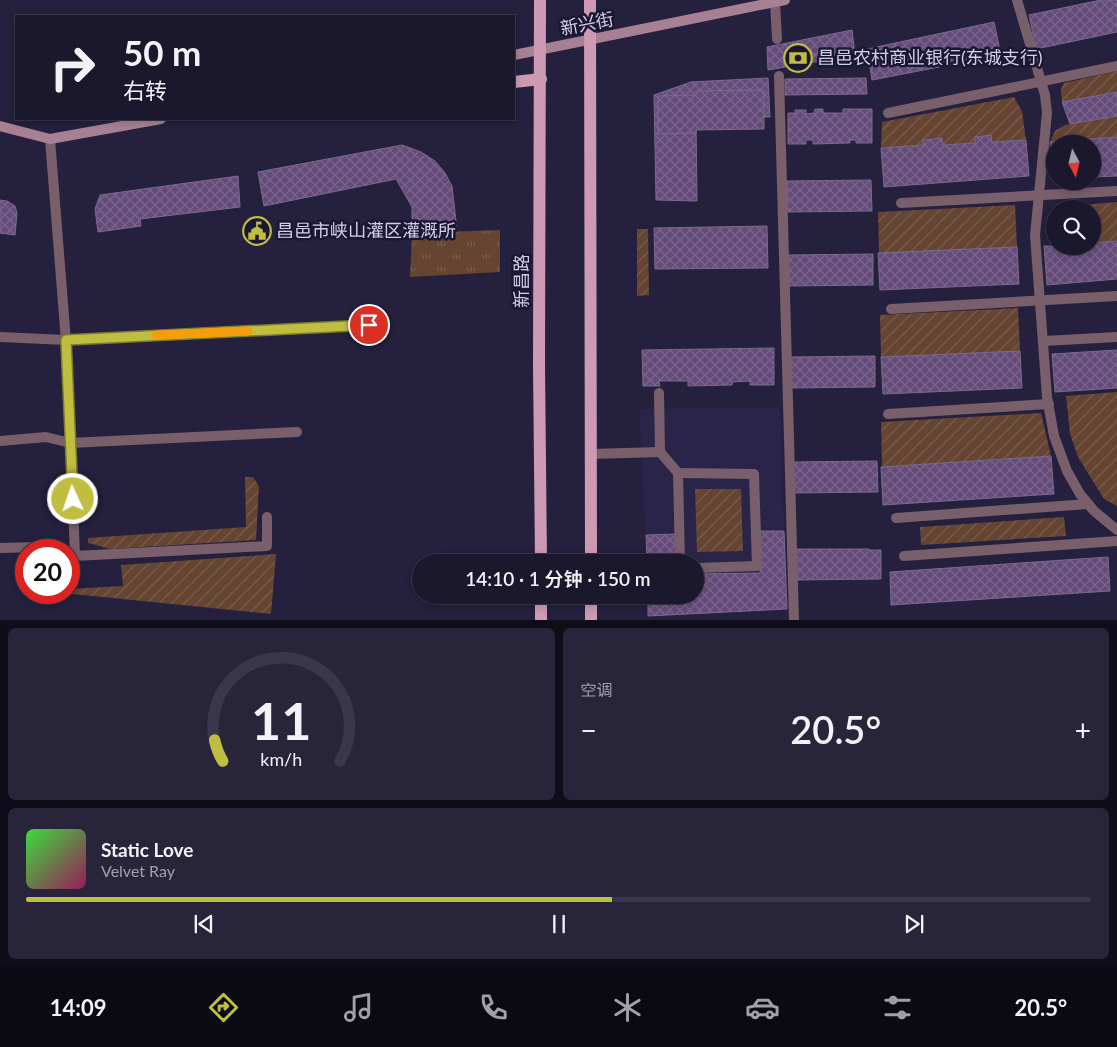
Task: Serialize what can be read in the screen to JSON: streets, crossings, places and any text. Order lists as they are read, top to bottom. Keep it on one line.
{"streets":{"main road":["新昌路"],"street":["新兴街"]},"crossings":[["新兴街","新昌路"]],"places":{"bank":["昌邑农村商业银行(东城支行)"],"public building":["昌邑市峡山灌区灌溉所"]},"north":"bottom","page":{"turn":["50 m","右转"],"limit":"20","trip":"14:10 · 1 分钟 · 150 m","tile":"空调","heat":["−","20.5°","+"],"song":["Static Love","Velvet Ray"],"tabs":["14:09","20.5°"],"gauge":["11","km/h"]}}
